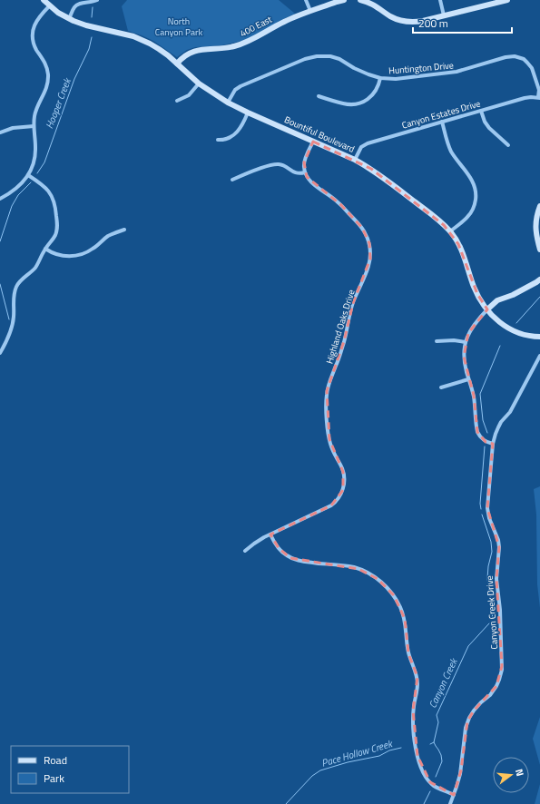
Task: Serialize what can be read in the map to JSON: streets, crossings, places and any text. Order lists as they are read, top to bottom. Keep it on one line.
{"streets":{"main road":["400 East","Bountiful Boulevard"],"street":["Huntington Drive","Canyon Estates Drive","Highland Oaks Drive","Canyon Creek Drive"]},"crossings":[["400 East","Bountiful Boulevard"],["Huntington Drive","Canyon Estates Drive"],["Huntington Drive","Bountiful Boulevard"],["Canyon Estates Drive","Bountiful Boulevard"]],"water":["Hooper Creek","Canyon Creek","Pace Hollow Creek"],"parks":["North Canyon Park"],"legend":["Road","Park"],"scale_bar":"200 m","north":"right"}
